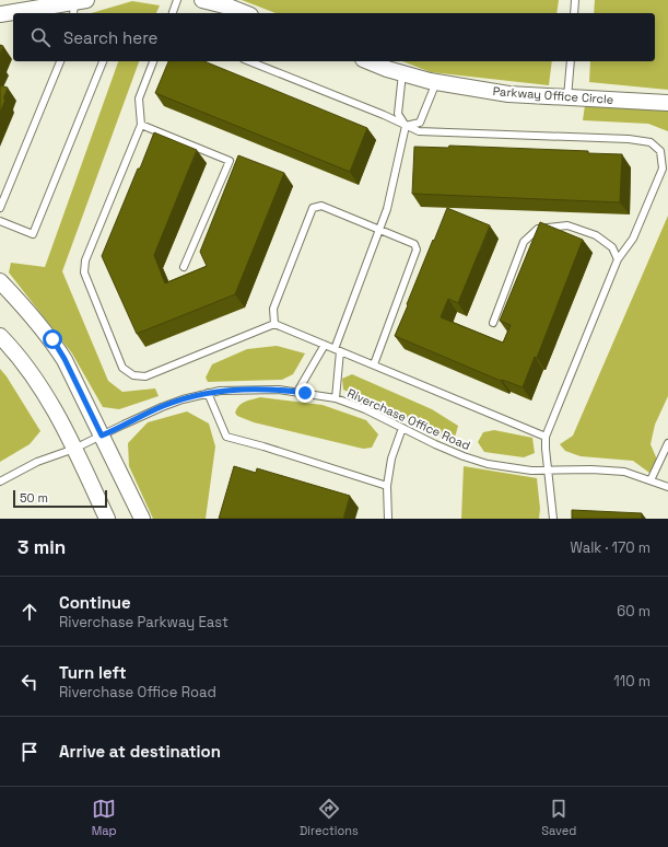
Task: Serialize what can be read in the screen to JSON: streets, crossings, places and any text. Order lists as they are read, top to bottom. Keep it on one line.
{"streets":{"street":["Parkway Office Circle"],"lane":["Riverchase Office Road"]},"scale_bar":"50 m","page":{"search":"Search here","scale":"50 m","heading":["3 min","Walk · 170 m"],"list":[["Continue","Riverchase Parkway East","60 m"],["Turn left","Riverchase Office Road","110 m"],"Arrive at destination"],"nav":["Map","Directions","Saved"]}}
